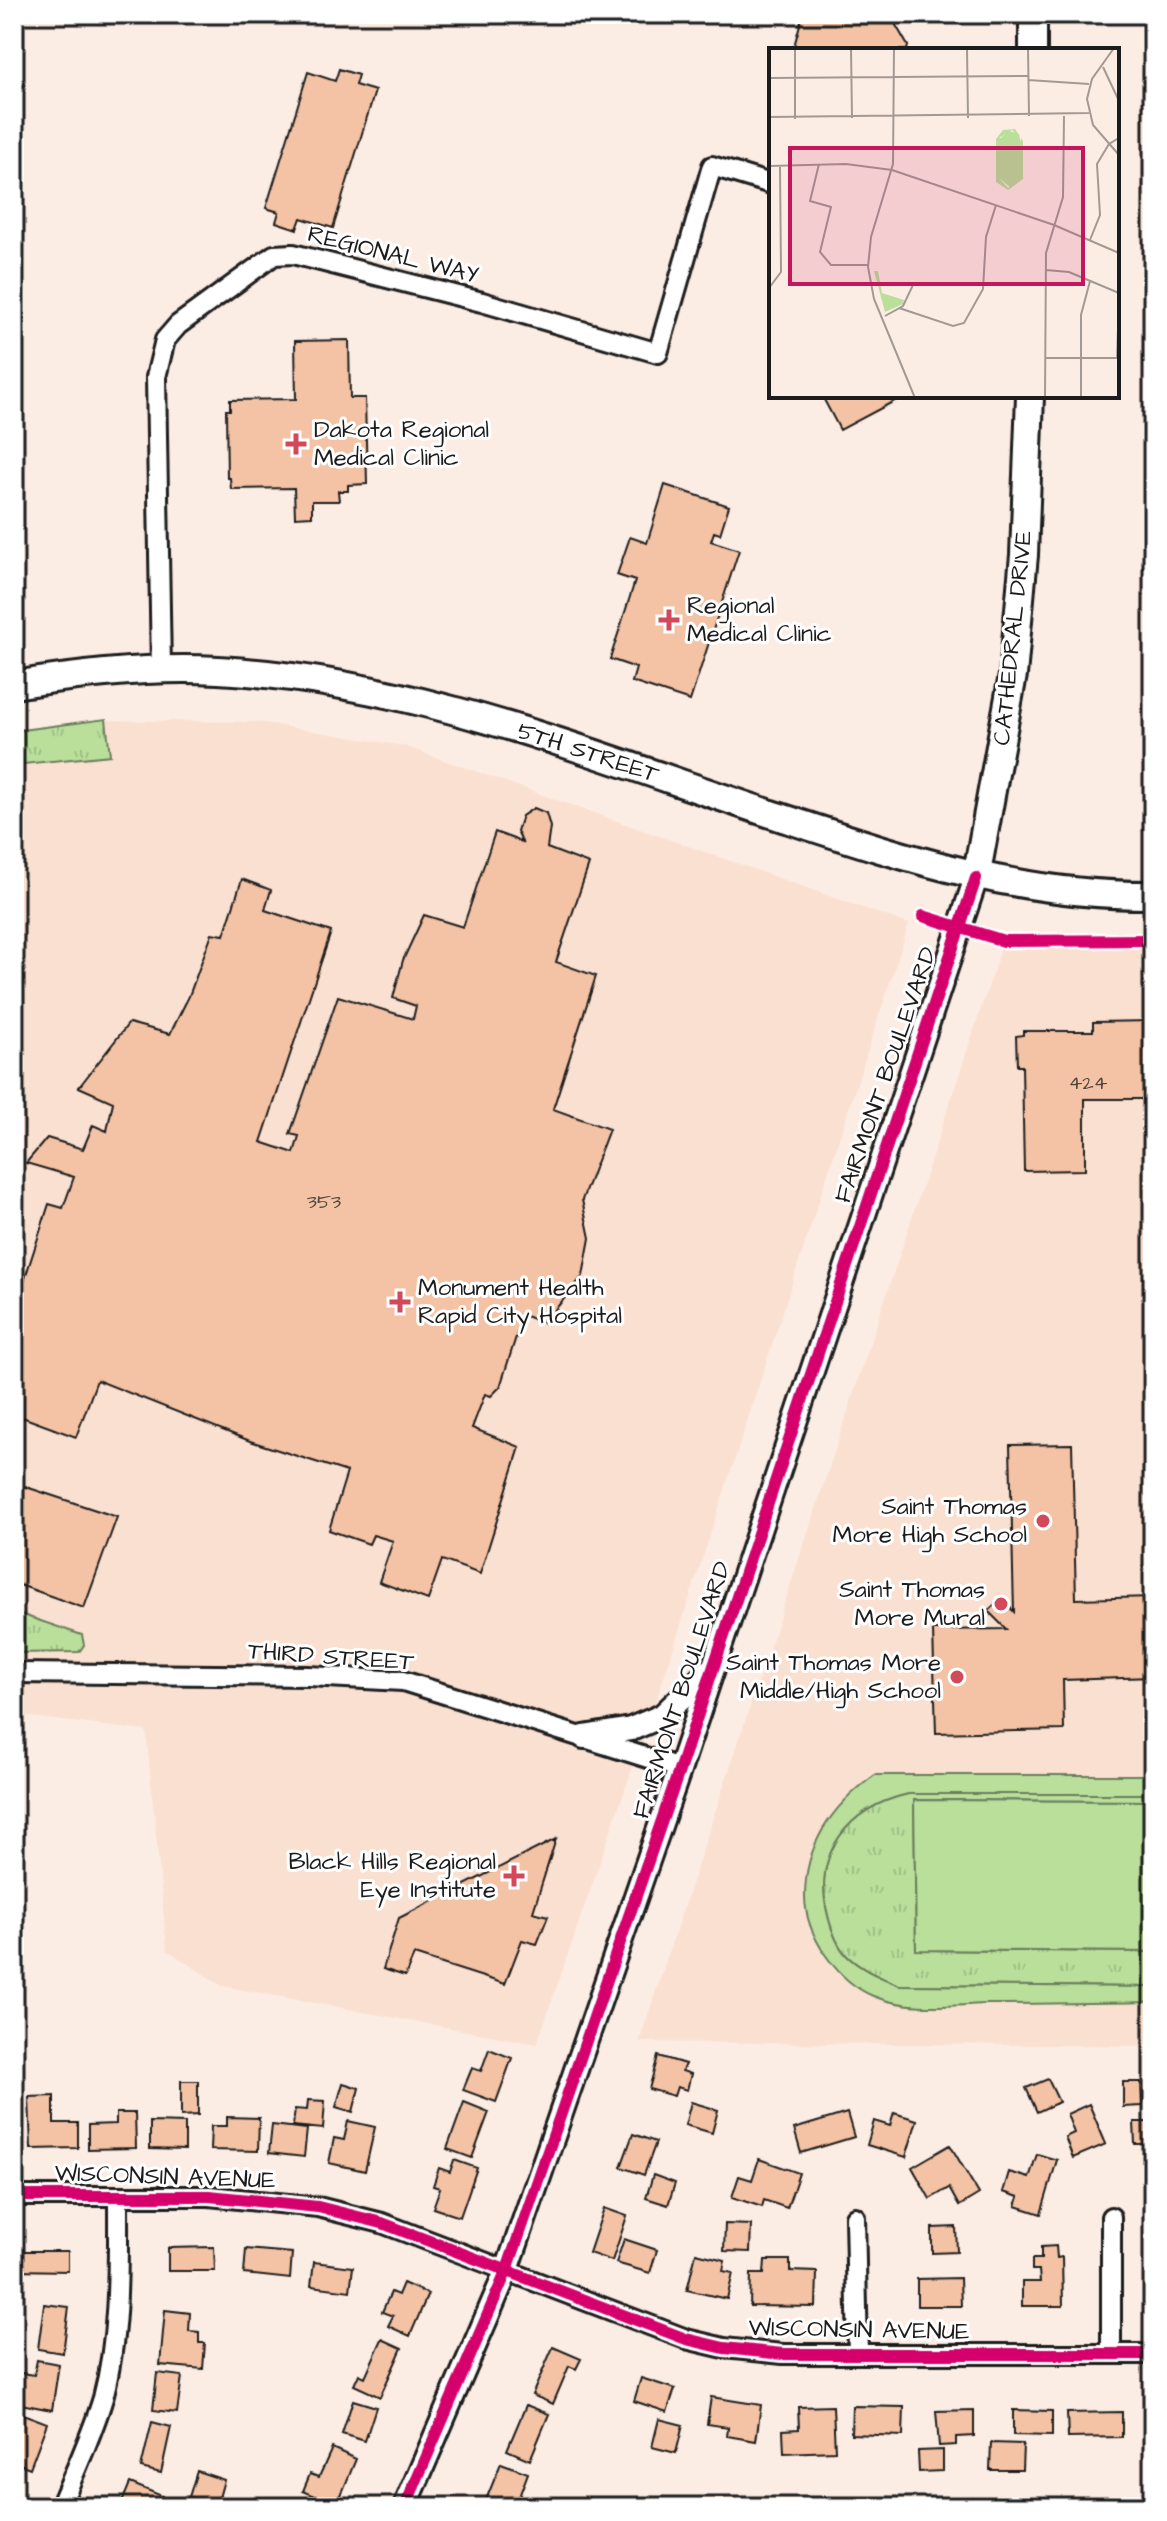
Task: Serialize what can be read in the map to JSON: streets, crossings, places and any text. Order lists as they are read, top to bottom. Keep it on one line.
{"streets":{"main road":["CATHEDRAL DRIVE","5TH STREET"],"street":["REGIONAL WAY","FAIRMONT BOULEVARD","THIRD STREET","WISCONSIN AVENUE"]},"crossings":[["REGIONAL WAY","5TH STREET"],["CATHEDRAL DRIVE","5TH STREET"],["CATHEDRAL DRIVE","FAIRMONT BOULEVARD"],["5TH STREET","FAIRMONT BOULEVARD"],["FAIRMONT BOULEVARD","THIRD STREET"],["FAIRMONT BOULEVARD","WISCONSIN AVENUE"]],"places":{"health":["Dakota Regional Medical Clinic","Regional Medical Clinic","Monument Health Rapid City Hospital","Black Hills Regional Eye Institute"],"other":["Saint Thomas More High School","Saint Thomas More Mural","Saint Thomas More Middle/High School"]},"house_numbers":["424","353"]}
